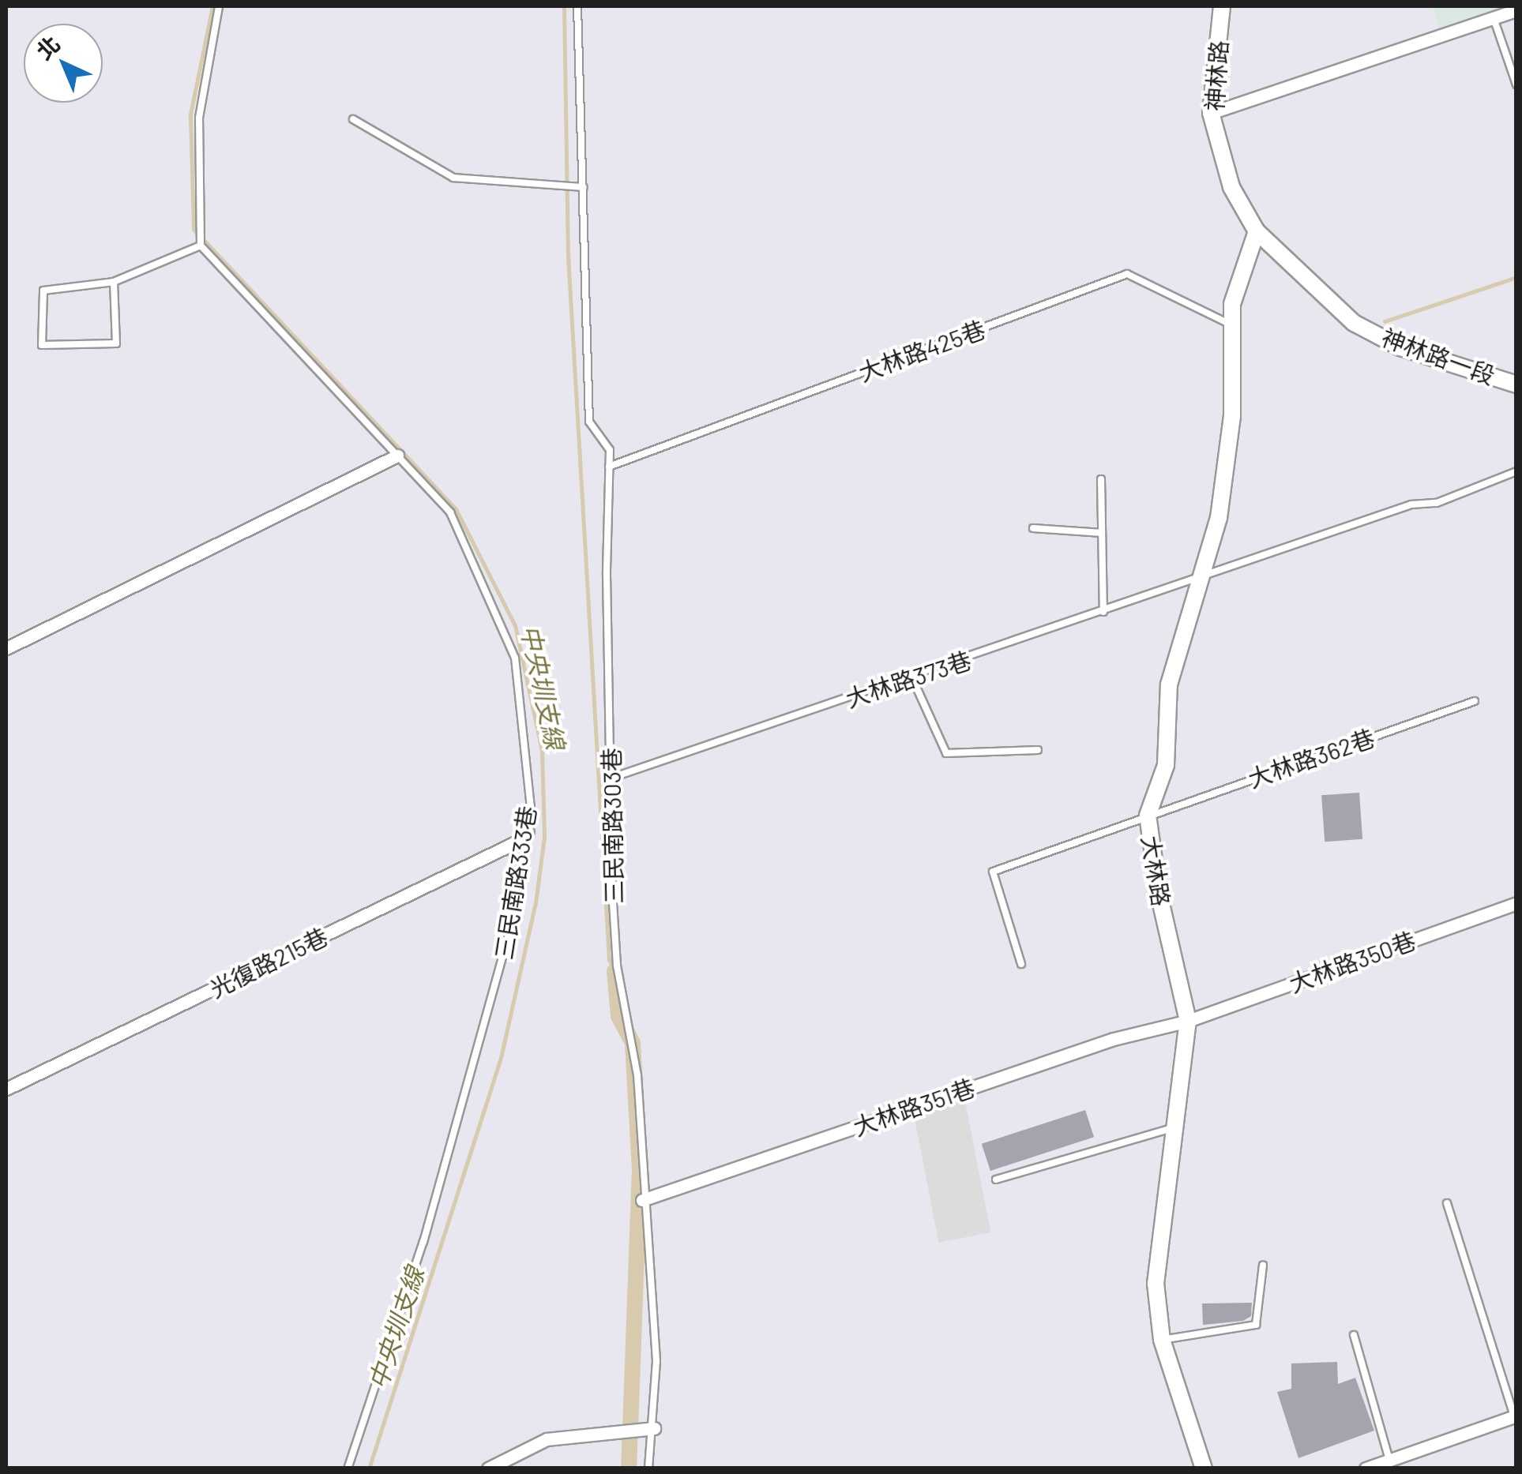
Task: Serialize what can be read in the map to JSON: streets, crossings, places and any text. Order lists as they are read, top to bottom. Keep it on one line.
{"streets":{"street":["神林路","神林路一段","大林路","大林路350巷","光復路215巷","大林路351巷"],"lane":["大林路425巷","大林路373巷","大林路362巷","三民南路303巷","三民南路333巷"]},"crossings":[["神林路","神林路一段"],["神林路","大林路"],["大林路425巷","三民南路303巷"],["大林路425巷","大林路"],["神林路一段","大林路"],["大林路373巷","三民南路303巷"],["大林路373巷","大林路"],["大林路362巷","大林路"],["三民南路303巷","大林路351巷"],["大林路","大林路350巷"],["大林路","大林路351巷"],["三民南路333巷","光復路215巷"],["大林路350巷","大林路351巷"]],"water":["中央圳支線"],"north":"top left"}
